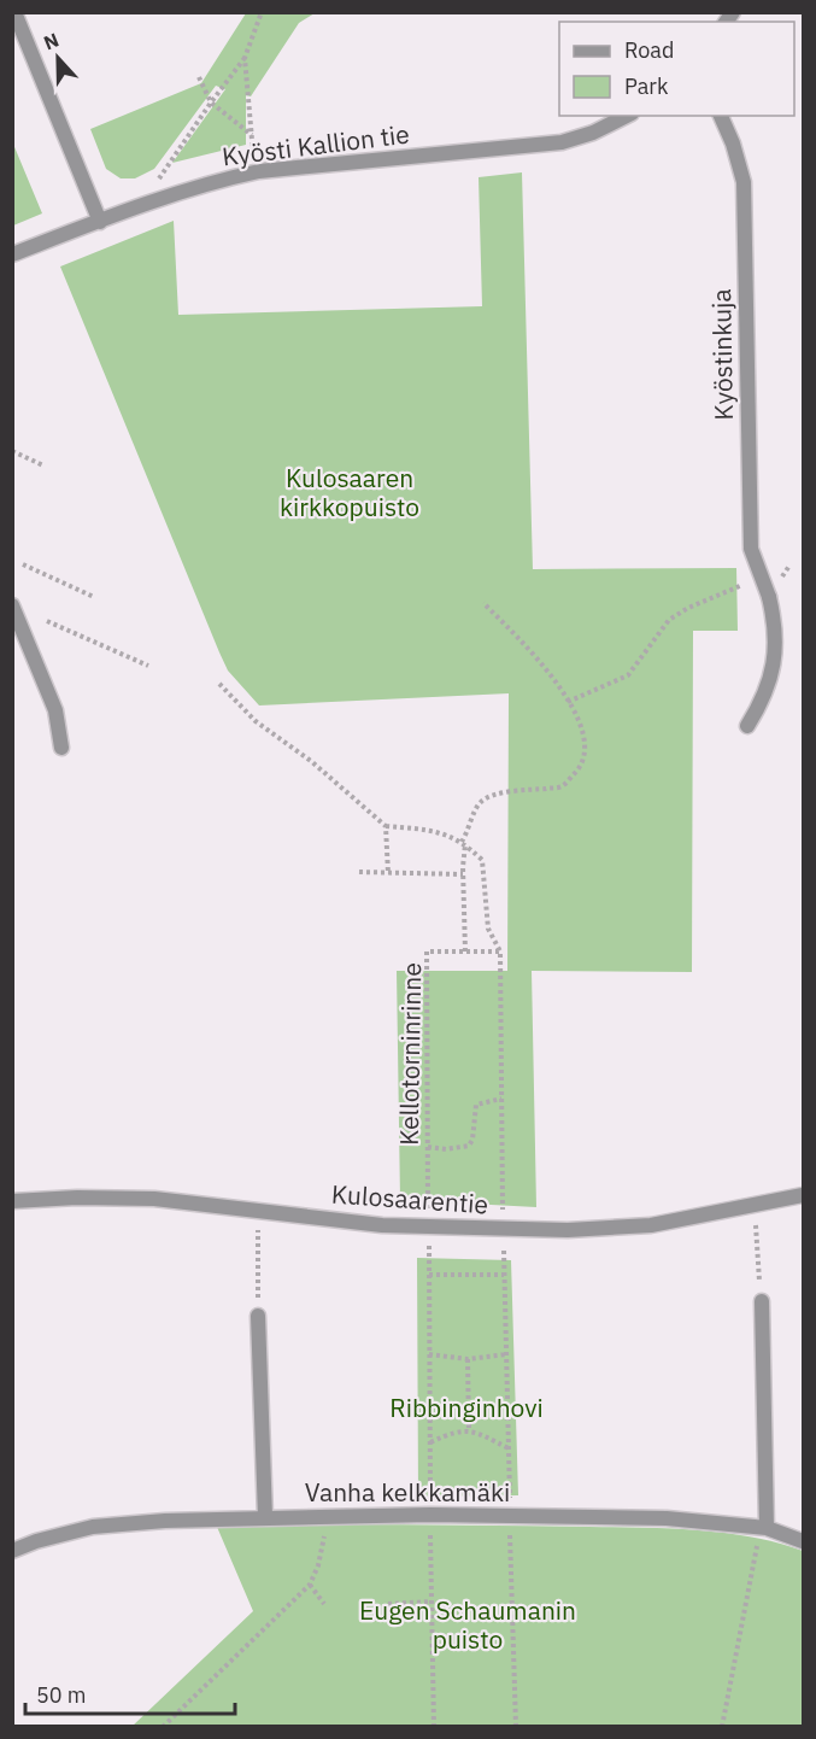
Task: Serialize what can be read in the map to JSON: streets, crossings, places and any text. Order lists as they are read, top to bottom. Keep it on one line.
{"streets":{"street":["Kyösti Kallion tie","Kyöstinkuja","Kulosaarentie","Vanha kelkkamäki"],"path":["Kellotorninrinne"]},"crossings":[["Kellotorninrinne","Kulosaarentie"]],"parks":["Kulosaaren kirkkopuisto","Ribbinginhovi","Eugen Schaumanin puisto"],"legend":["Road","Park"],"scale_bar":"50 m","north":"top"}
